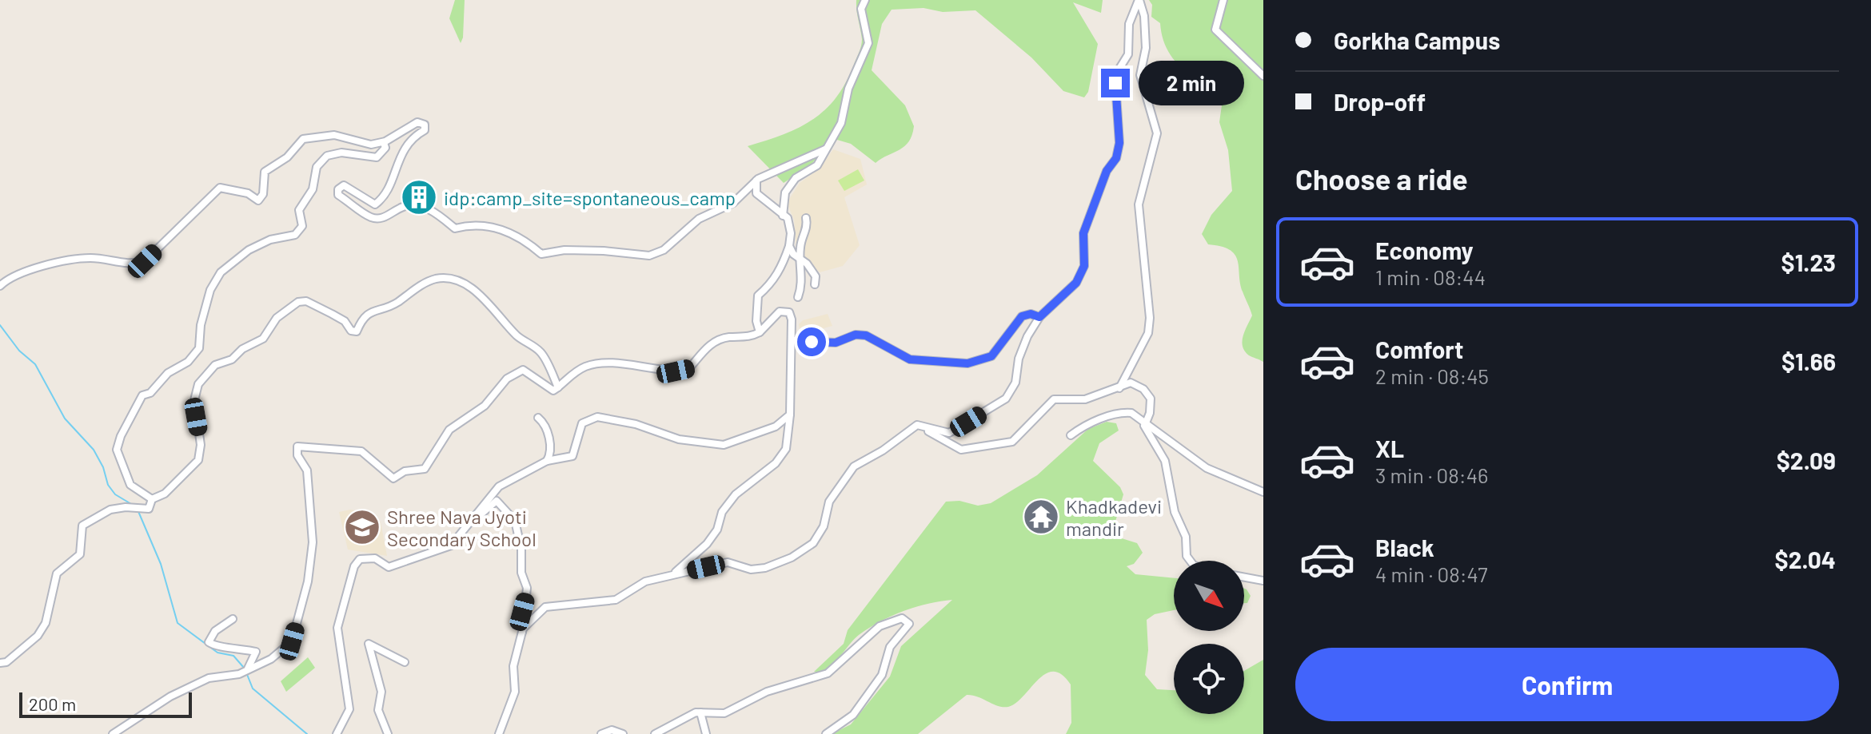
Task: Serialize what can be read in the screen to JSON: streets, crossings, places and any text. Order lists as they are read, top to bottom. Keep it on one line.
{"places":{"building":["idp:camp_site=spontaneous_camp"],"temple":["Khadkadevi mandir"],"school or university":["Shree Nava Jyoti Secondary School"]},"scale_bar":"200 m","north":"bottom right","page":{"banner":["Gorkha Campus","Drop-off"],"bubble":"2 min","heading":"Choose a ride","list":[{"name":"Economy","note":"1 min · 08:44","value":"$1.23"},{"name":"Comfort","note":"2 min · 08:45","value":"$1.66"},{"name":"XL","note":"3 min · 08:46","value":"$2.09"},{"name":"Black","note":"4 min · 08:47","value":"$2.04"}],"buttons":"Confirm","scale":"200 m"}}
